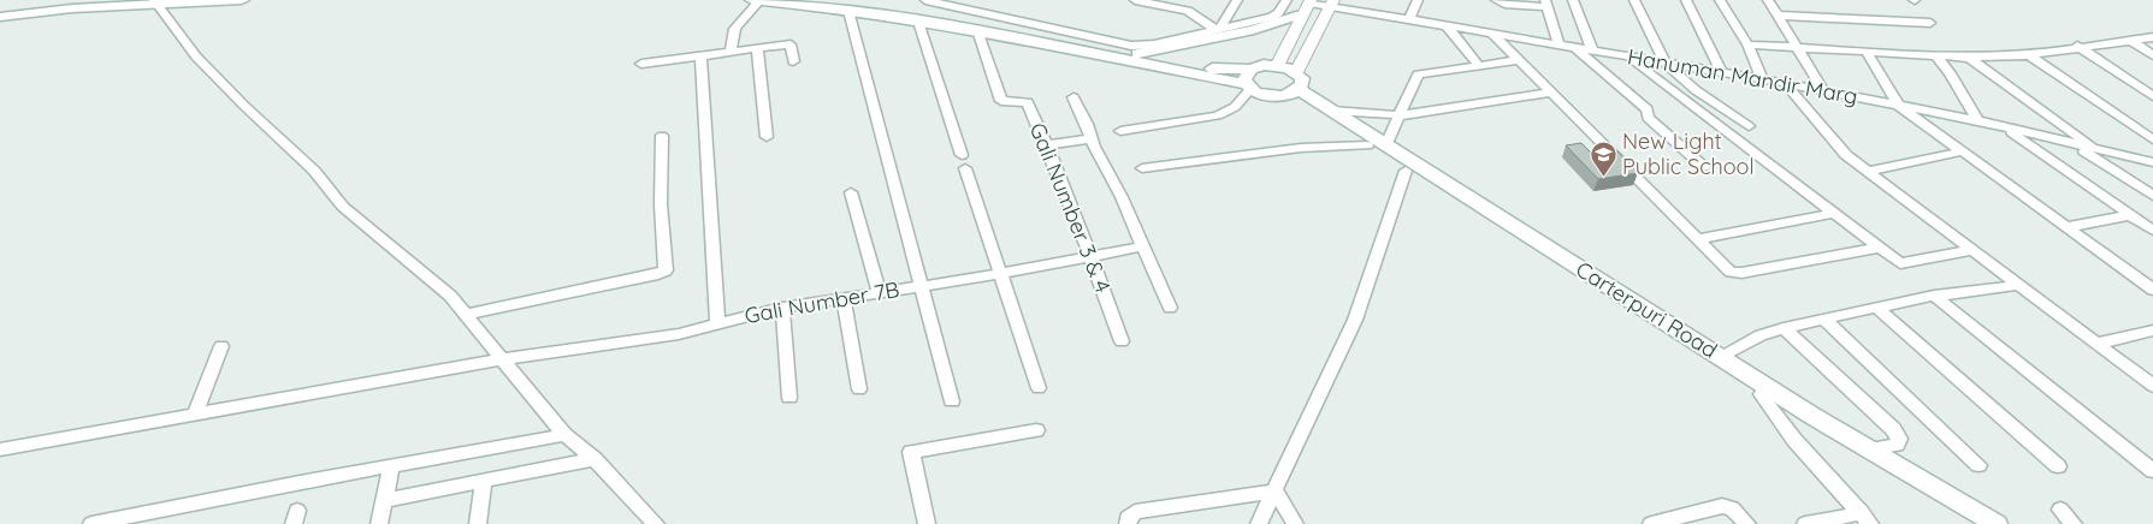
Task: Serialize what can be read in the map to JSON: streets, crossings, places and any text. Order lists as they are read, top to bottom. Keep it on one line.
{"streets":{"main road":["Carterpuri Road"],"street":["Hanuman Mandir Marg","Gali Number 3 & 4","Gali Number 7B"]},"crossings":[["Gali Number 3 & 4","Gali Number 7B"]],"places":{"school or university":["New Light Public School"]}}
